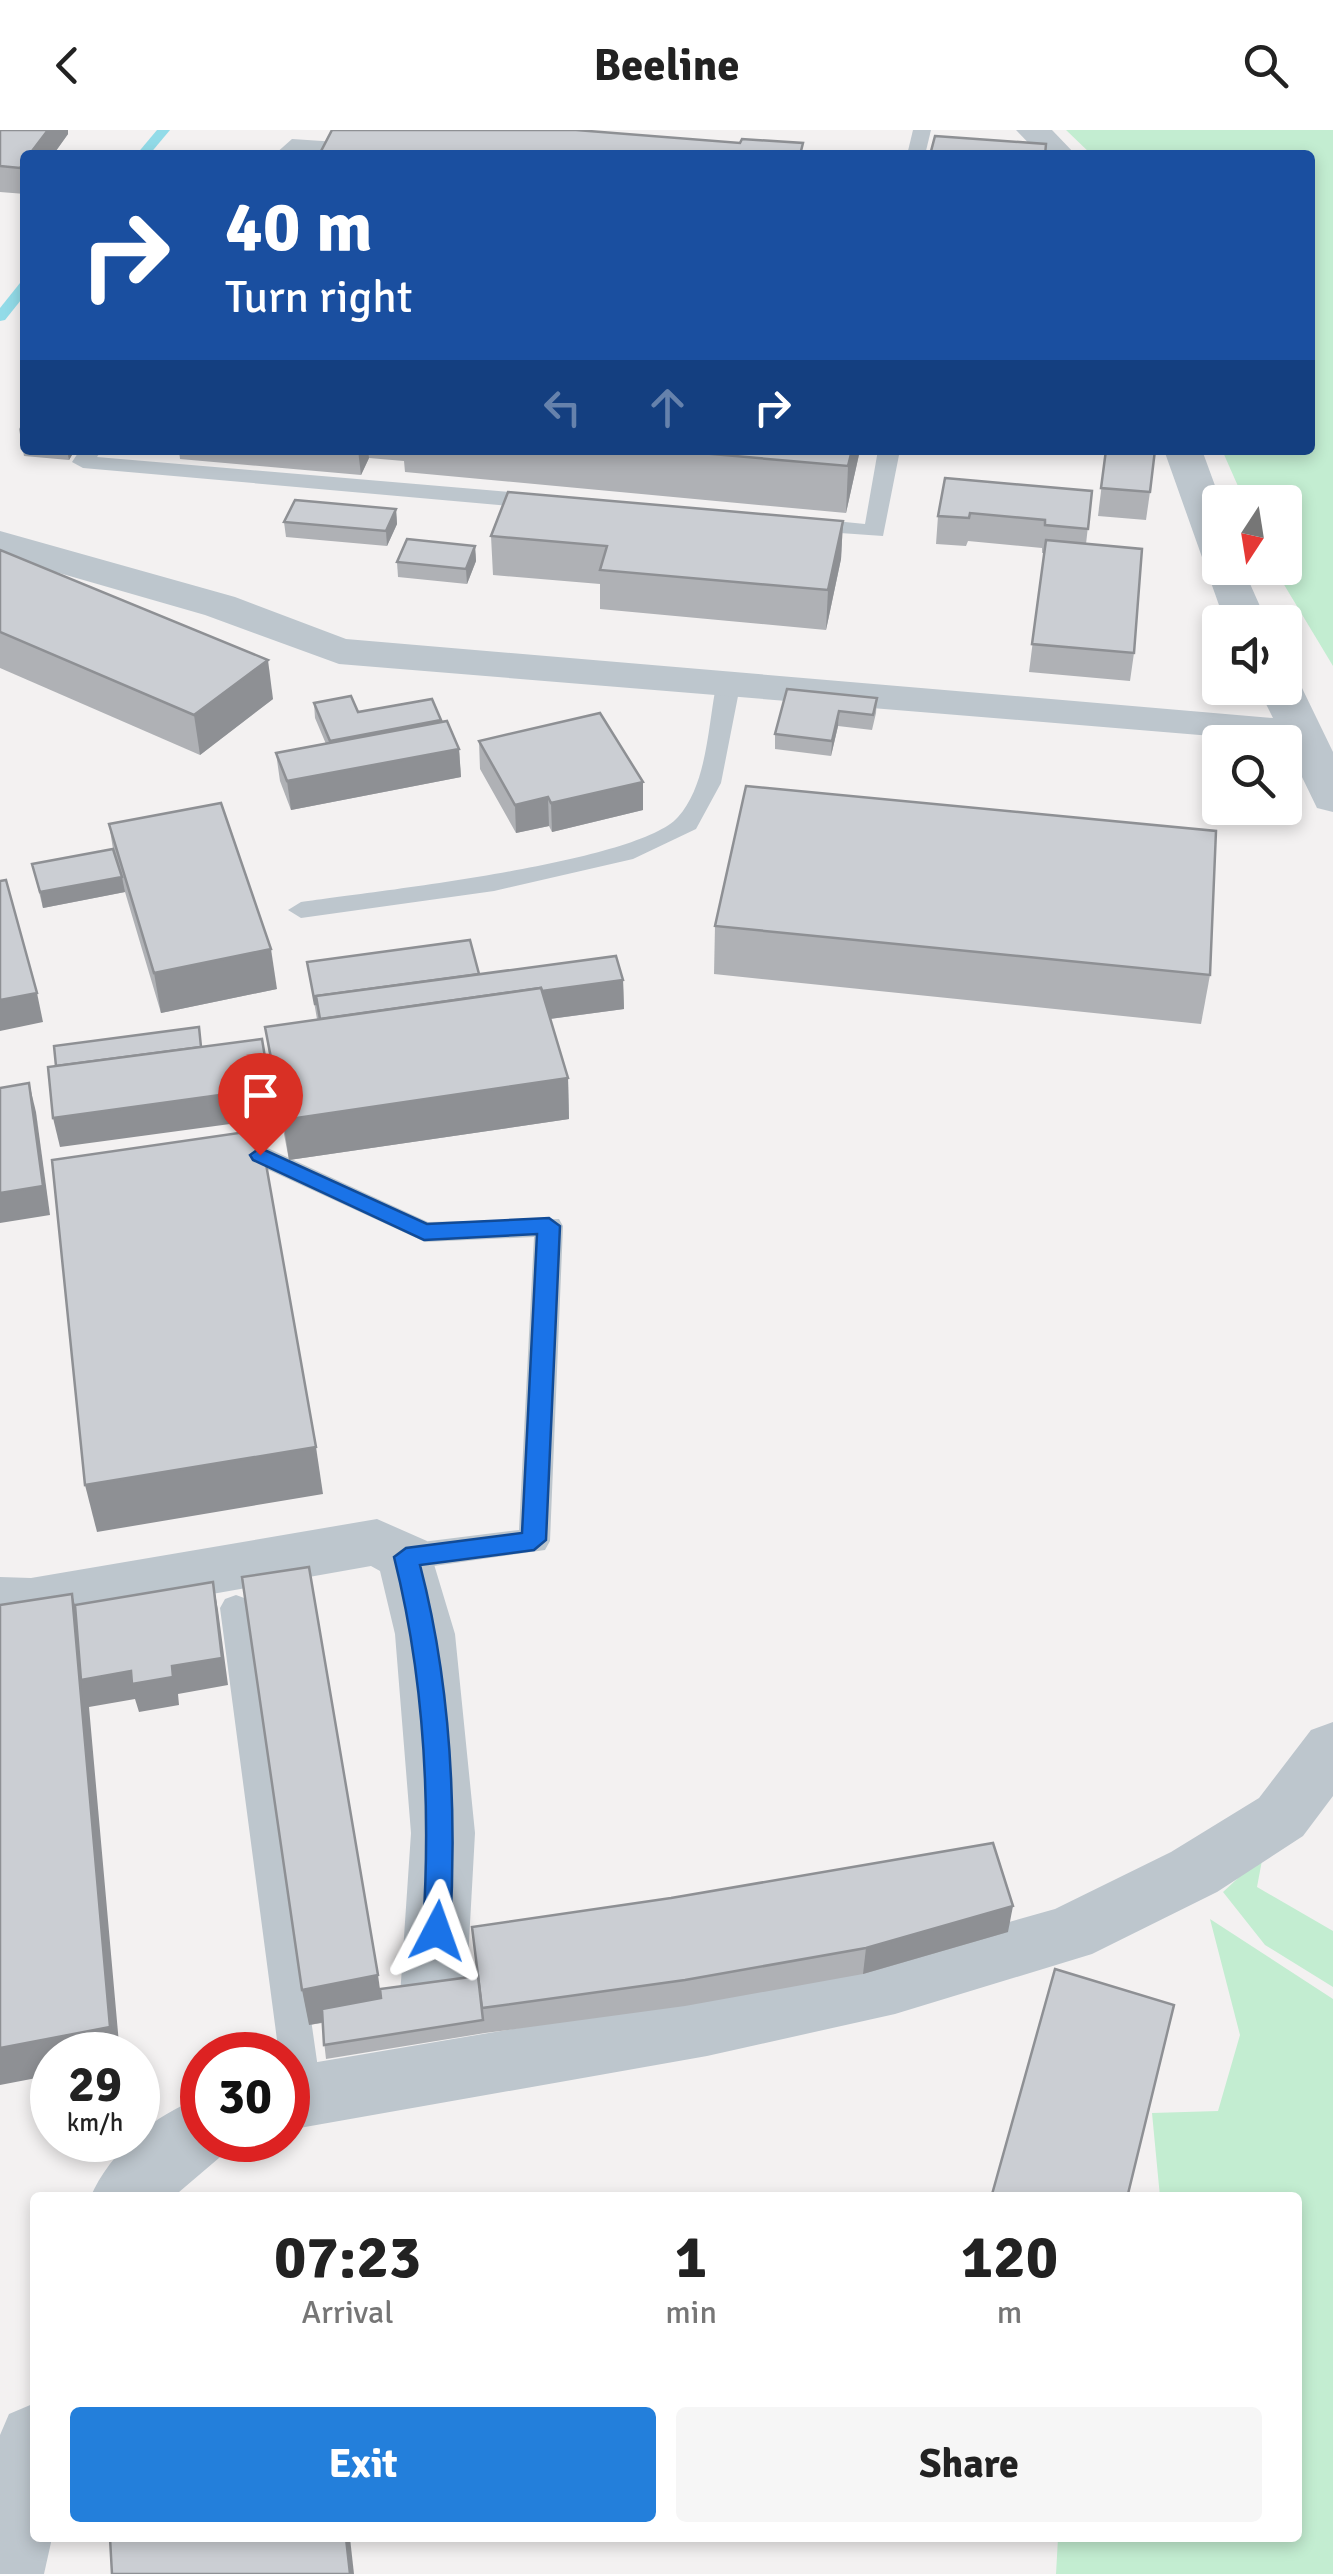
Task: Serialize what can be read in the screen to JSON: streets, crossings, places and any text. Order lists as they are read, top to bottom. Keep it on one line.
{"north":"bottom","page":{"header":"Beeline","turn":["40 m","Turn right"],"speed":"29 km/h","limit":"30","eta":["07:23","Arrival","1","min","120","m"],"buttons":["Exit","Share"]}}
